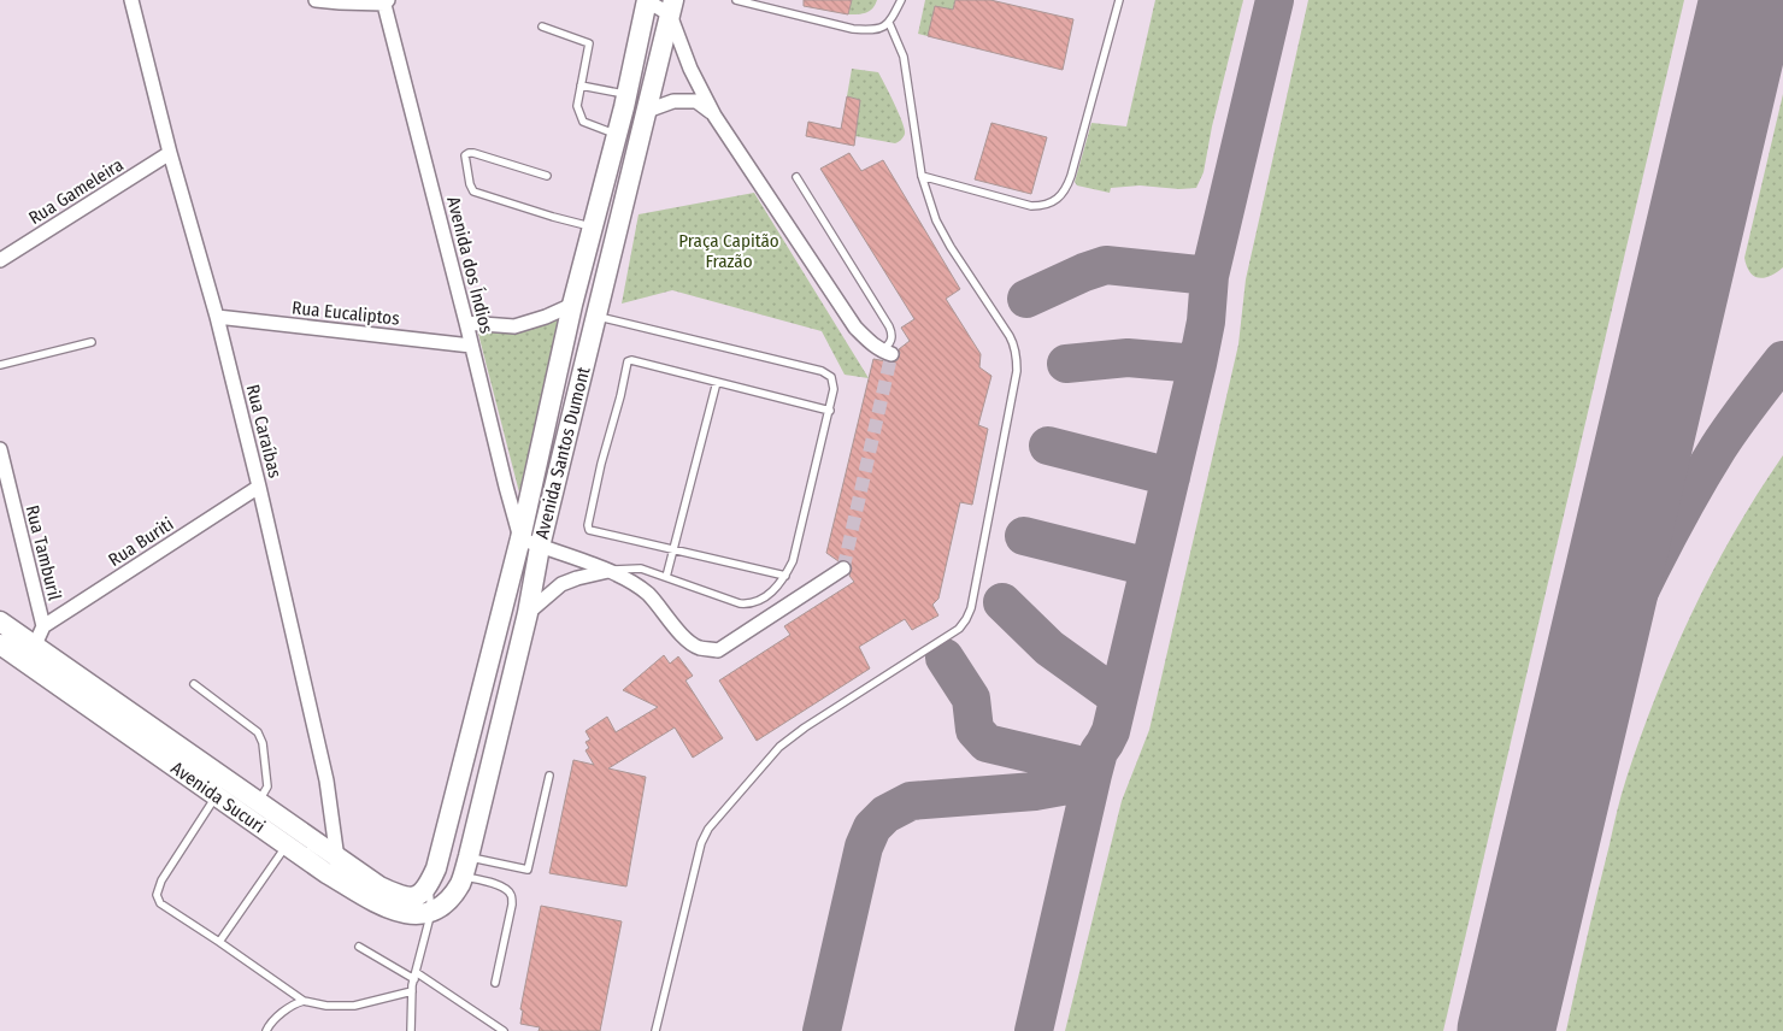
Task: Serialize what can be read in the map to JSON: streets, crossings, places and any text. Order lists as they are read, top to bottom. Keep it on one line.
{"streets":{"main road":["Avenida Santos Dumont","Avenida Sucuri"],"street":["Rua Gameleira","Avenida dos Índios","Rua Eucaliptos","Rua Caraíbas","Rua Buriti","Rua Tamburil"]},"crossings":[["Rua Gameleira","Rua Caraíbas"],["Avenida dos Índios","Rua Eucaliptos"],["Avenida dos Índios","Avenida Santos Dumont"],["Rua Eucaliptos","Rua Caraíbas"],["Rua Caraíbas","Rua Buriti"],["Rua Caraíbas","Avenida Sucuri"],["Avenida Santos Dumont","Avenida Sucuri"],["Rua Buriti","Rua Tamburil"],["Rua Tamburil","Avenida Sucuri"]],"parks":["Praça Capitão Frazão"]}
